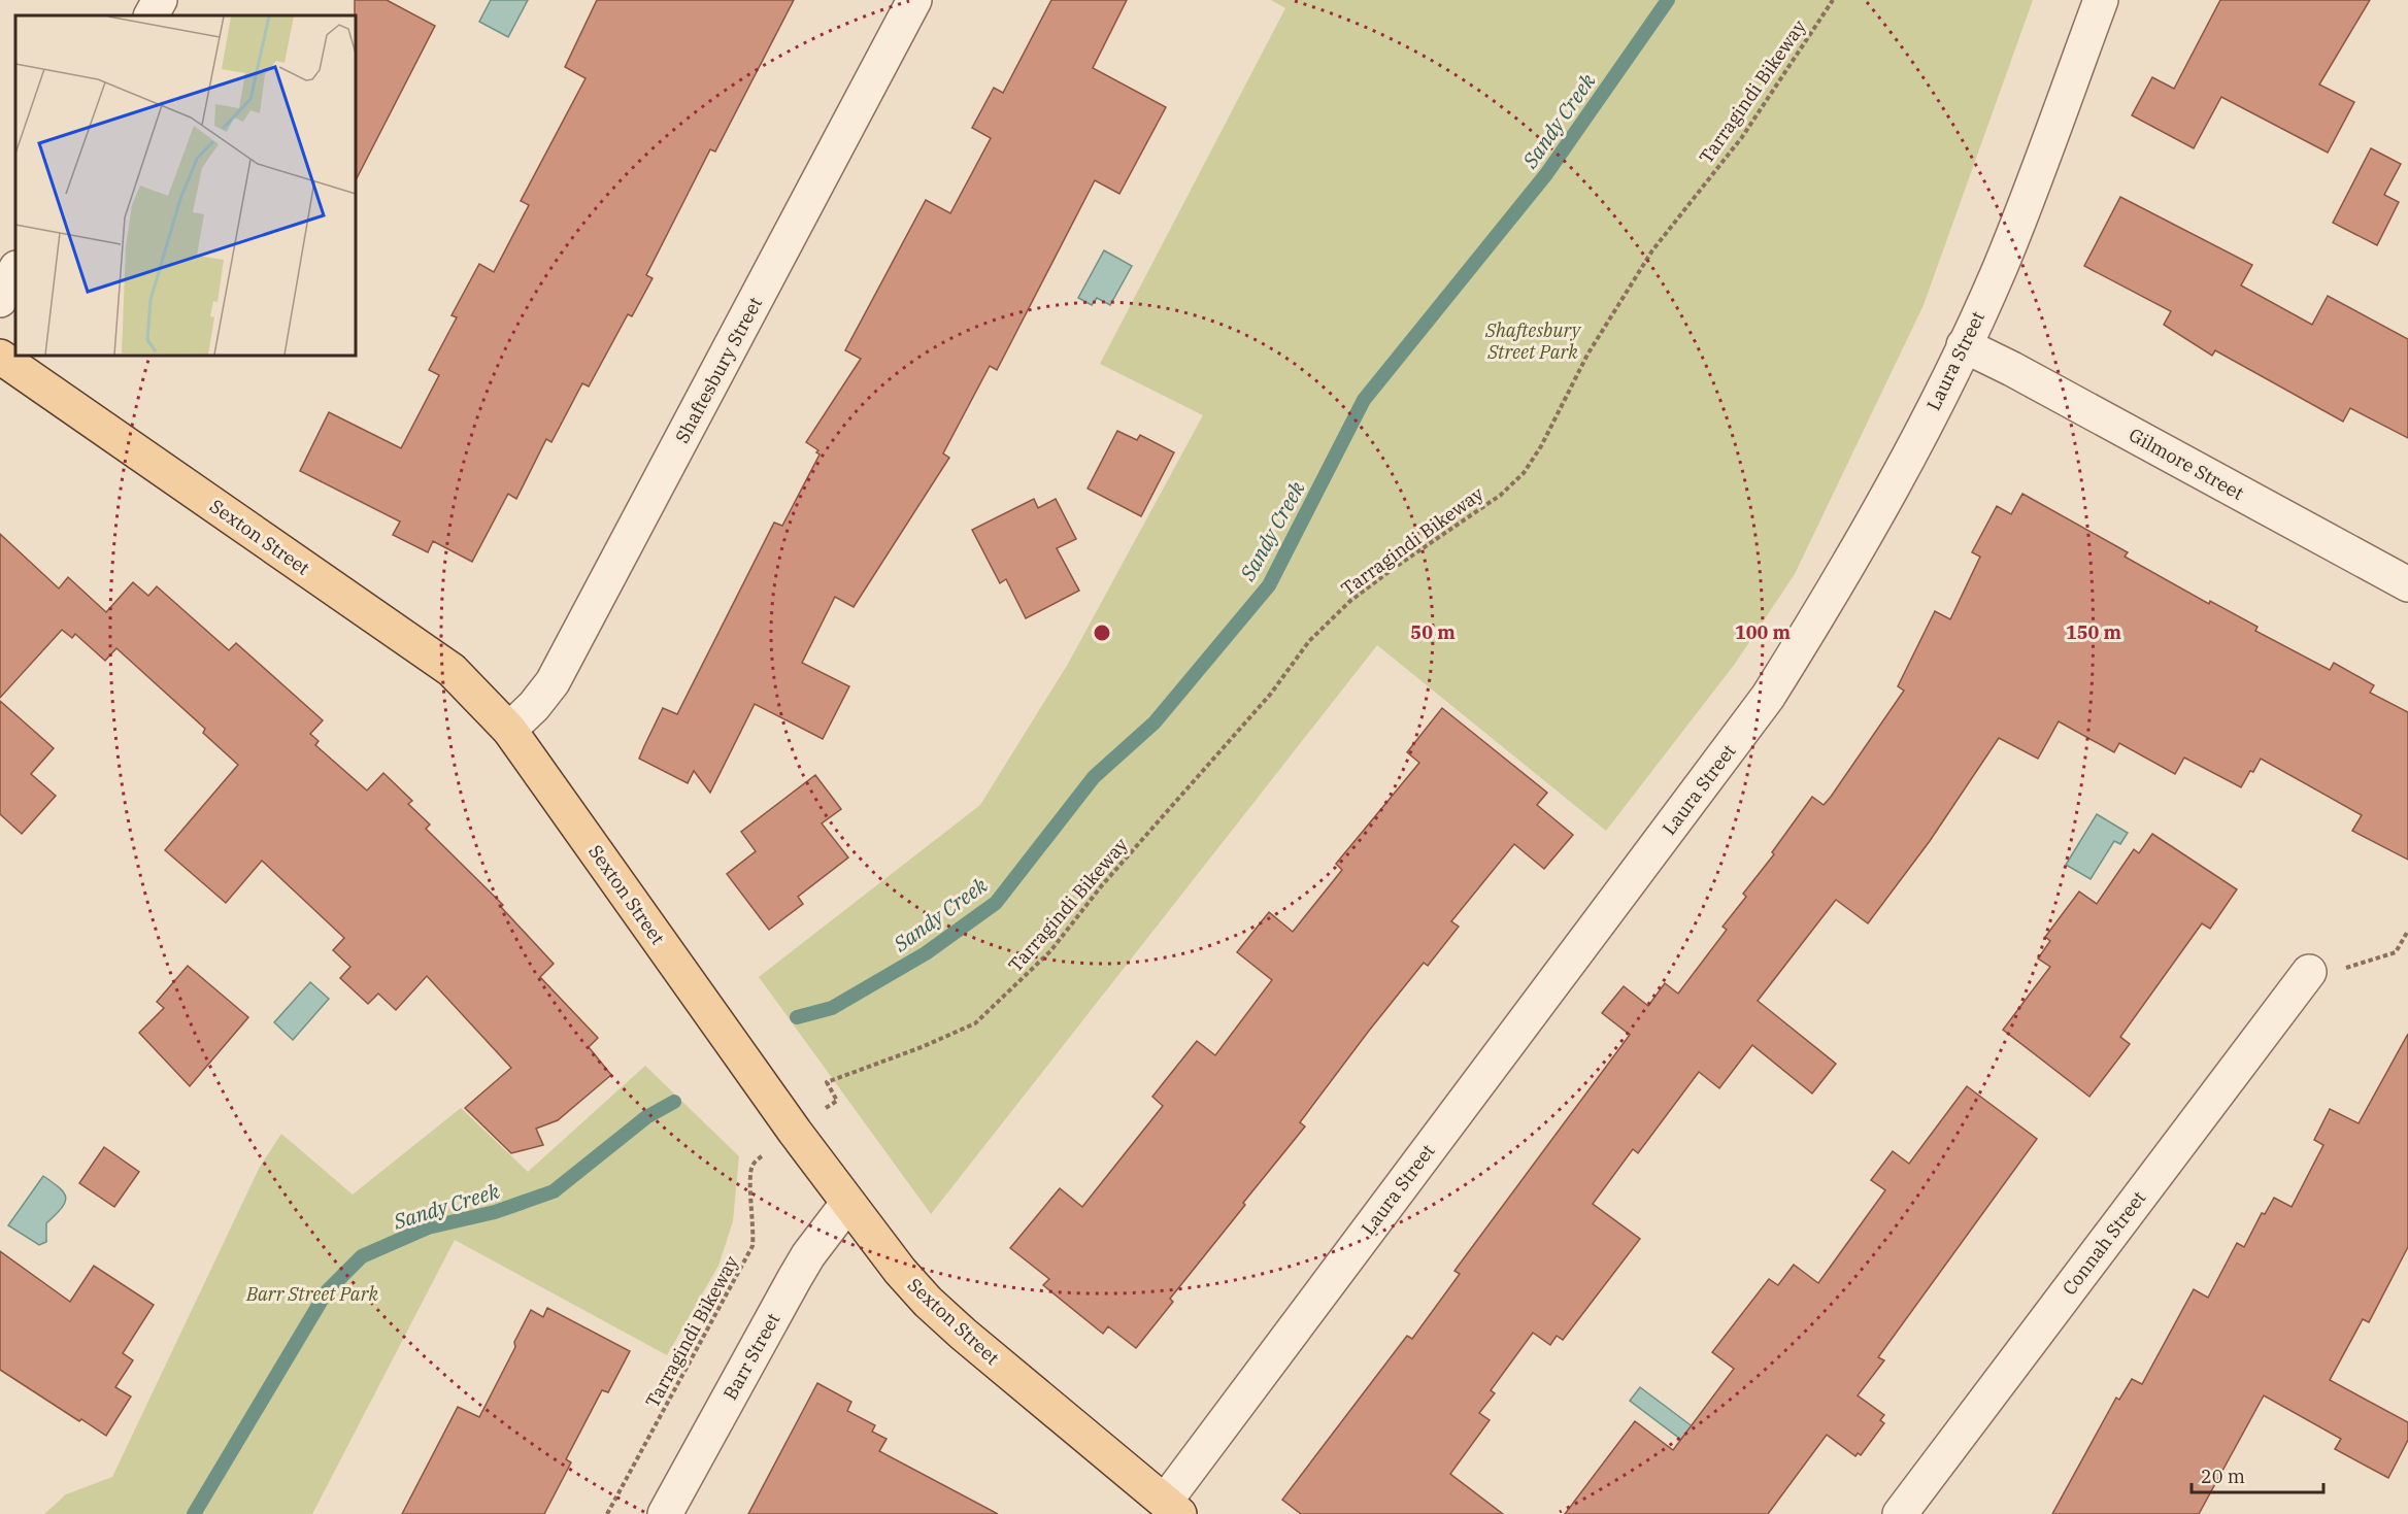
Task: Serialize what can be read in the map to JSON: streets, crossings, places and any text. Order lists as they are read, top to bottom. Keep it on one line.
{"streets":{"main road":["Sexton Street"],"street":["Laura Street","Shaftesbury Street","Gilmore Street","Connah Street","Barr Street"],"path":["Tarragindi Bikeway"]},"crossings":[["Laura Street","Gilmore Street"],["Laura Street","Sexton Street"],["Shaftesbury Street","Sexton Street"],["Sexton Street","Barr Street"]],"water":["Sandy Creek"],"parks":["Shaftesbury Street Park","Barr Street Park"],"scale_bar":"20 m","rings":["50 m","100 m","150 m"]}
